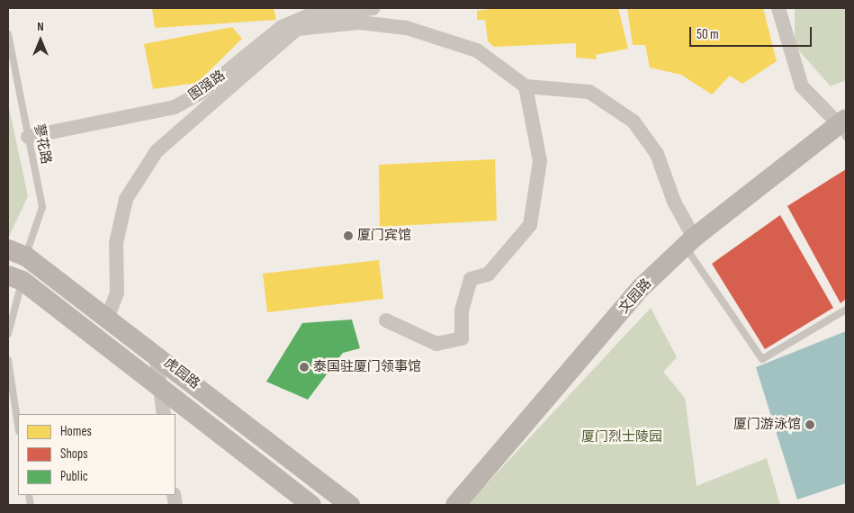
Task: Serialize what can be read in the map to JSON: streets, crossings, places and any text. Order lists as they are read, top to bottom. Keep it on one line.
{"streets":{"main road":["文园路","虎园路"],"street":["图强路"],"lane":["蓼花路"]},"crossings":[["图强路","蓼花路"],["蓼花路","虎园路"]],"parks":["厦门烈士陵园"],"places":["厦门宾馆","泰国驻厦门领事馆","厦门游泳馆"],"legend":["Homes","Shops","Public"],"scale_bar":"50 m","north":"top"}
